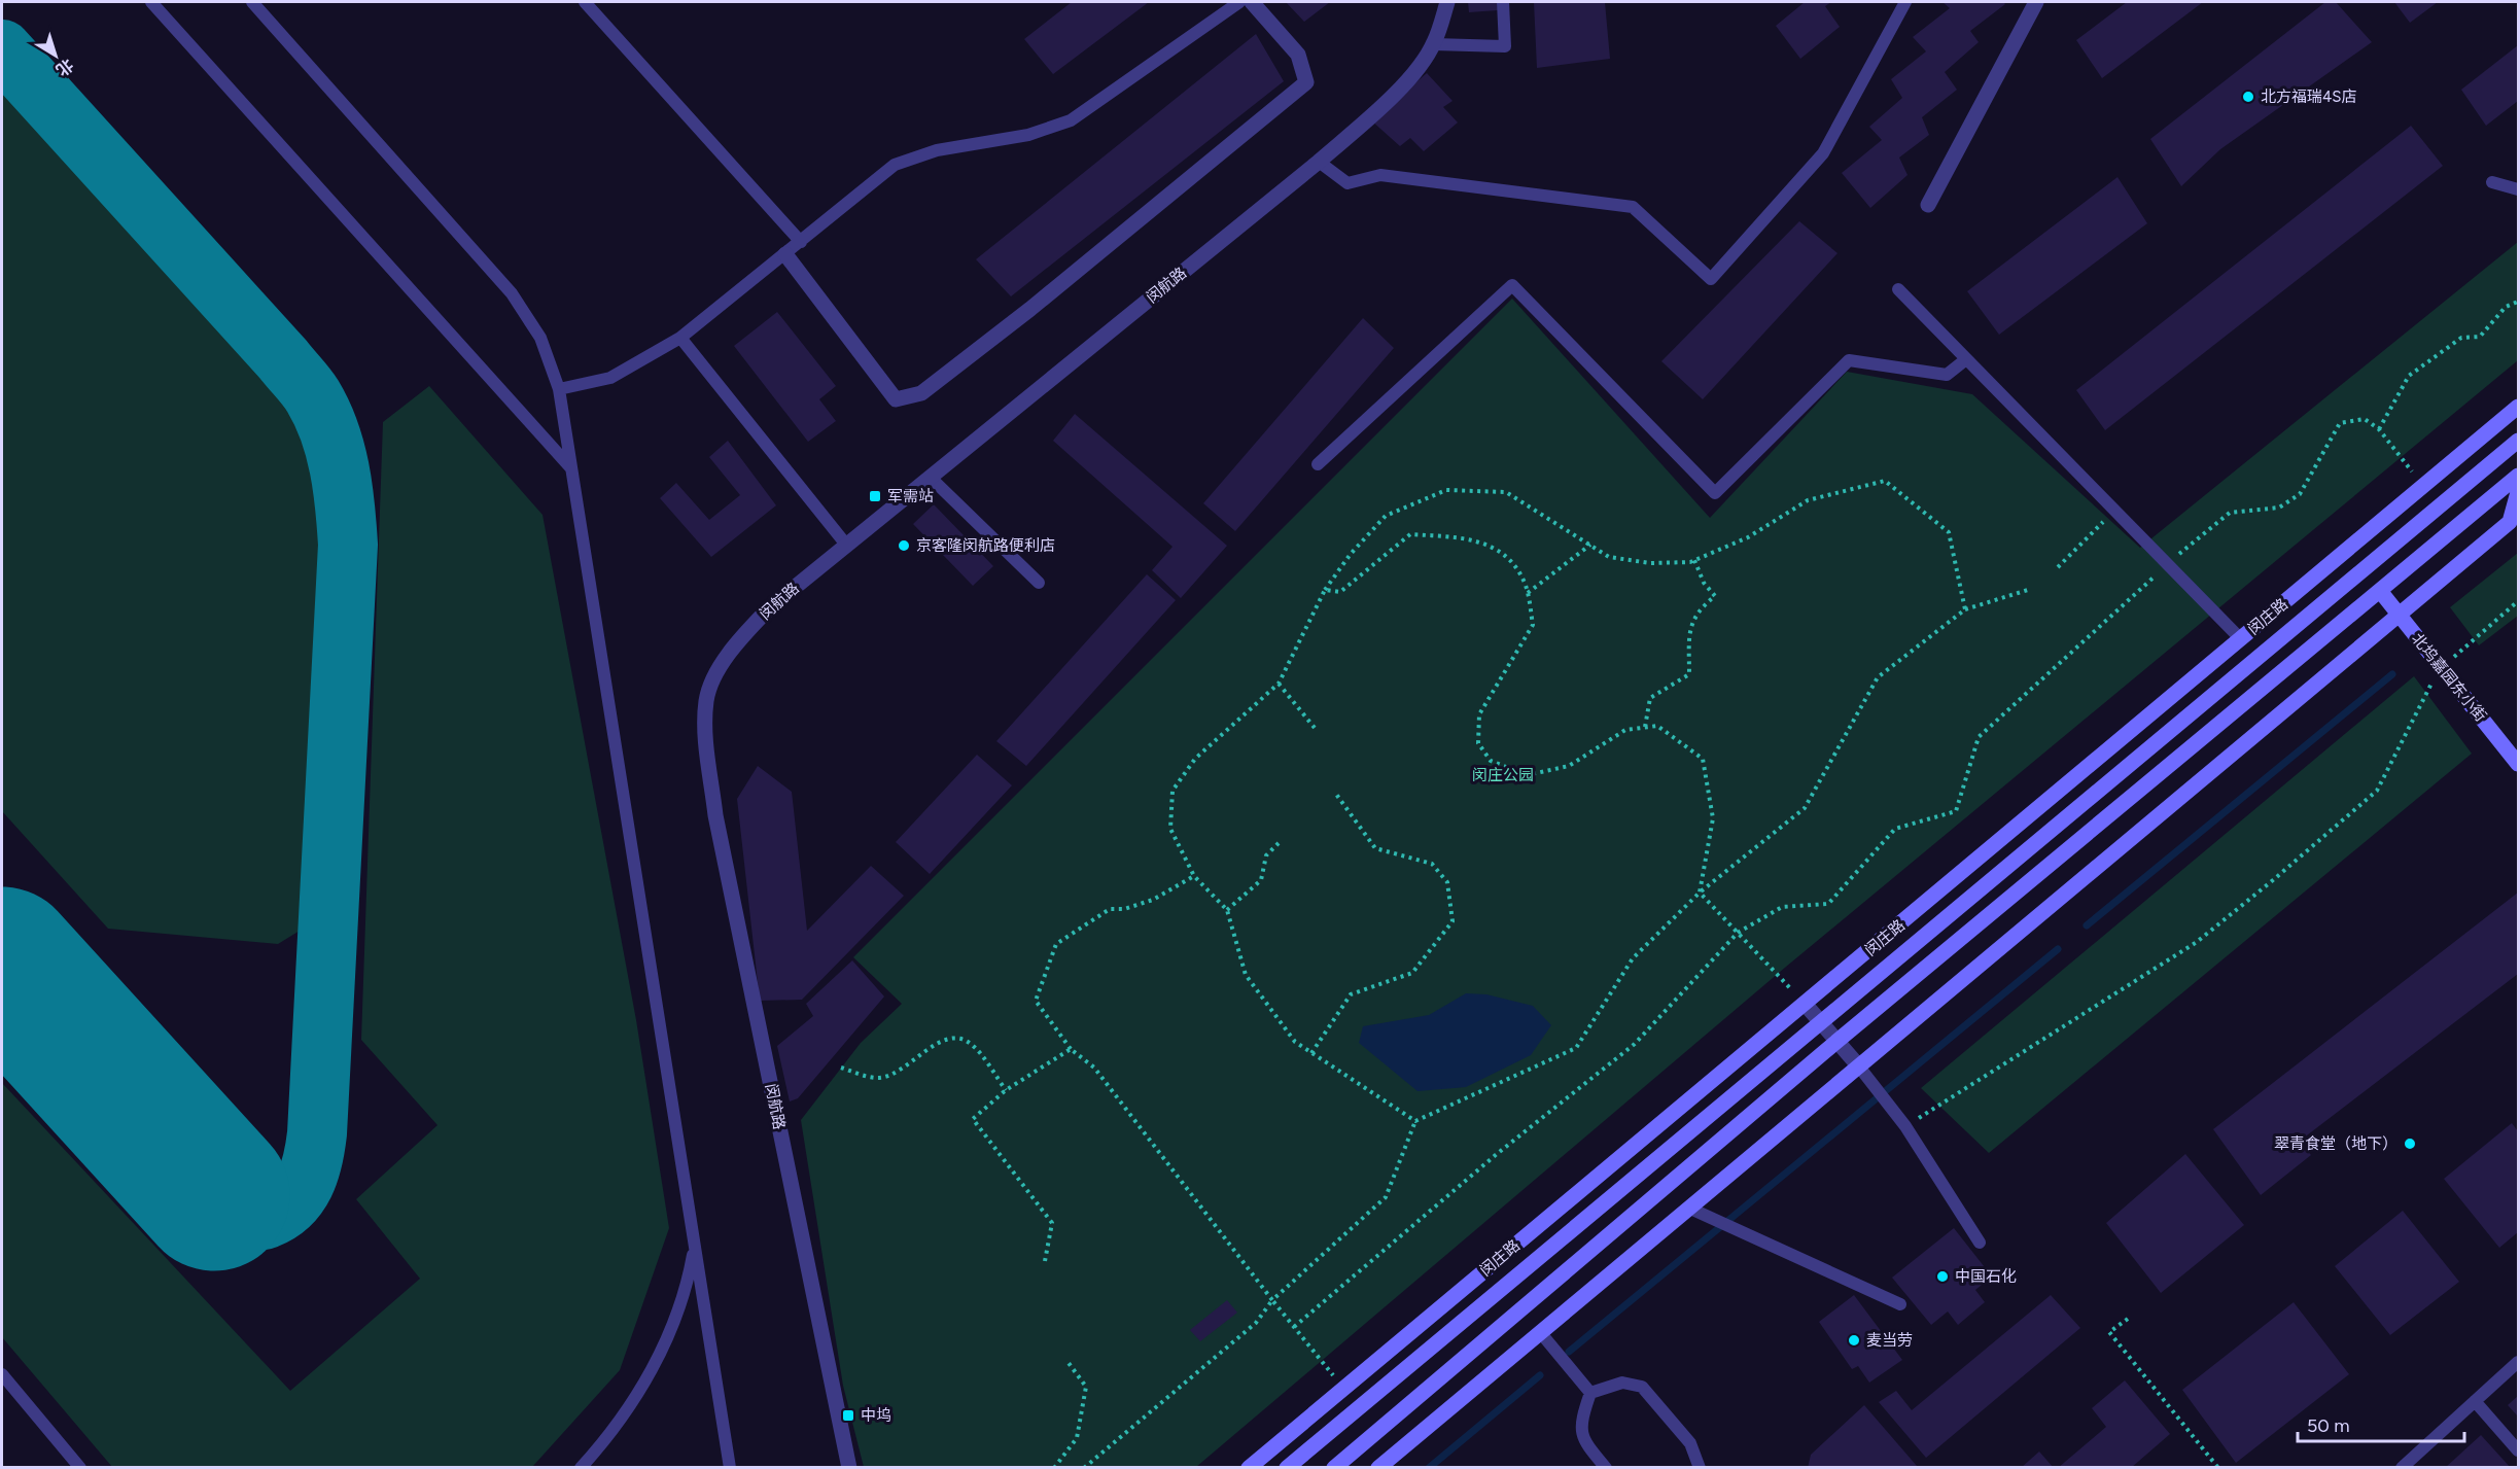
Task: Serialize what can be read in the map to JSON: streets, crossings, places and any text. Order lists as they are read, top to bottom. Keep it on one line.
{"streets":{"street":["闵航路","闵庄路","北坞嘉园东小街"]},"parks":["闵庄公园"],"places":{"other":["北方福瑞4S店","京客隆闵航路便利店","翠青食堂（地下）","中国石化","麦当劳"],"transit":["军需站","中坞"]},"scale_bar":"50 m","north":"bottom right"}
